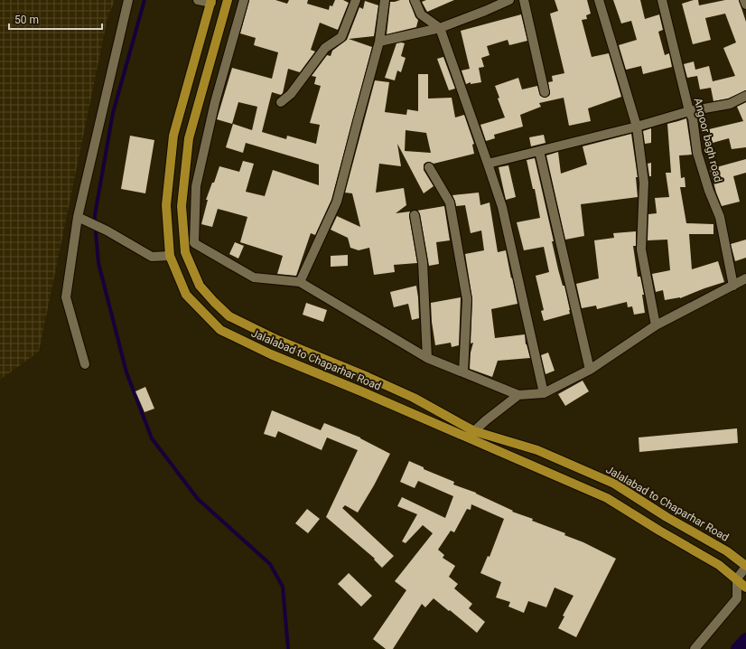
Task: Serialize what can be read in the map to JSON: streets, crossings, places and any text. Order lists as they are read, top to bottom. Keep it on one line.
{"streets":{"main road":["Jalalabad to Chaparhar Road"],"street":["Angoor bagh road"]},"scale_bar":"50 m"}
